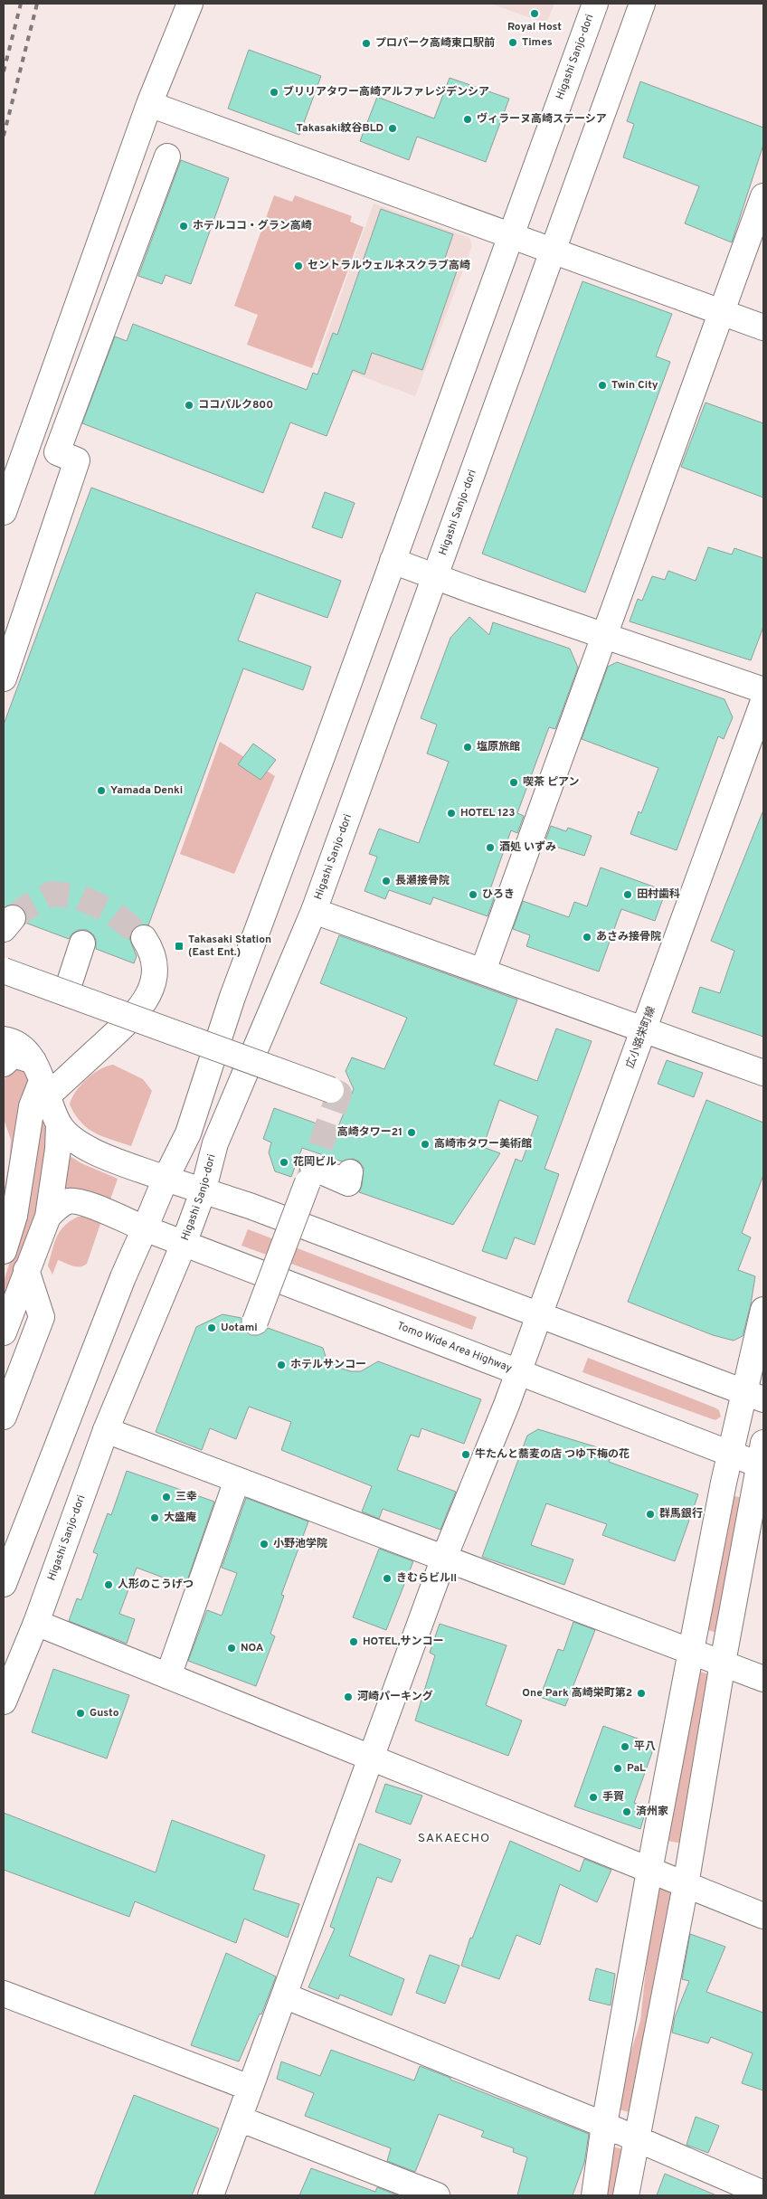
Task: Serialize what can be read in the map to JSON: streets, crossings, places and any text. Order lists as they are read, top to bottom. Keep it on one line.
{"streets":{"main road":["Higashi Sanjo-dori","広小路栄町線","Tomo Wide Area Highway"]},"crossings":[["Higashi Sanjo-dori","Tomo Wide Area Highway"],["広小路栄町線","Tomo Wide Area Highway"]],"districts":["SAKAECHO"],"places":{"other":["Royal Host","Times","プロパーク高崎東口駅前","ブリリアタワー高崎アルファレジデンシア","ヴィラーヌ高崎ステーシア","Takasaki紋谷BLD","ホテルココ・グラン高崎","セントラルウェルネスクラブ高崎","Twin City","ココパルク800","塩原旅館","喫茶 ピアン","Yamada Denki","HOTEL 123","酒処 いずみ","長瀬接骨院","ひろき","田村歯科","あさみ接骨院","高崎タワー21","高崎市タワー美術館","花岡ビル","Uotami","ホテルサンコー","牛たんと蕎麦の店 つゆ下梅の花","三幸","群馬銀行","大盛庵","小野池学院","きむらビルII","人形のこうげつ","HOTEL,サンコー","NOA","One Park 高崎栄町第2","河崎パーキング","Gusto","平八","PaL","手賀","済州家"],"transit":["Takasaki Station (East Ent.)"]}}
